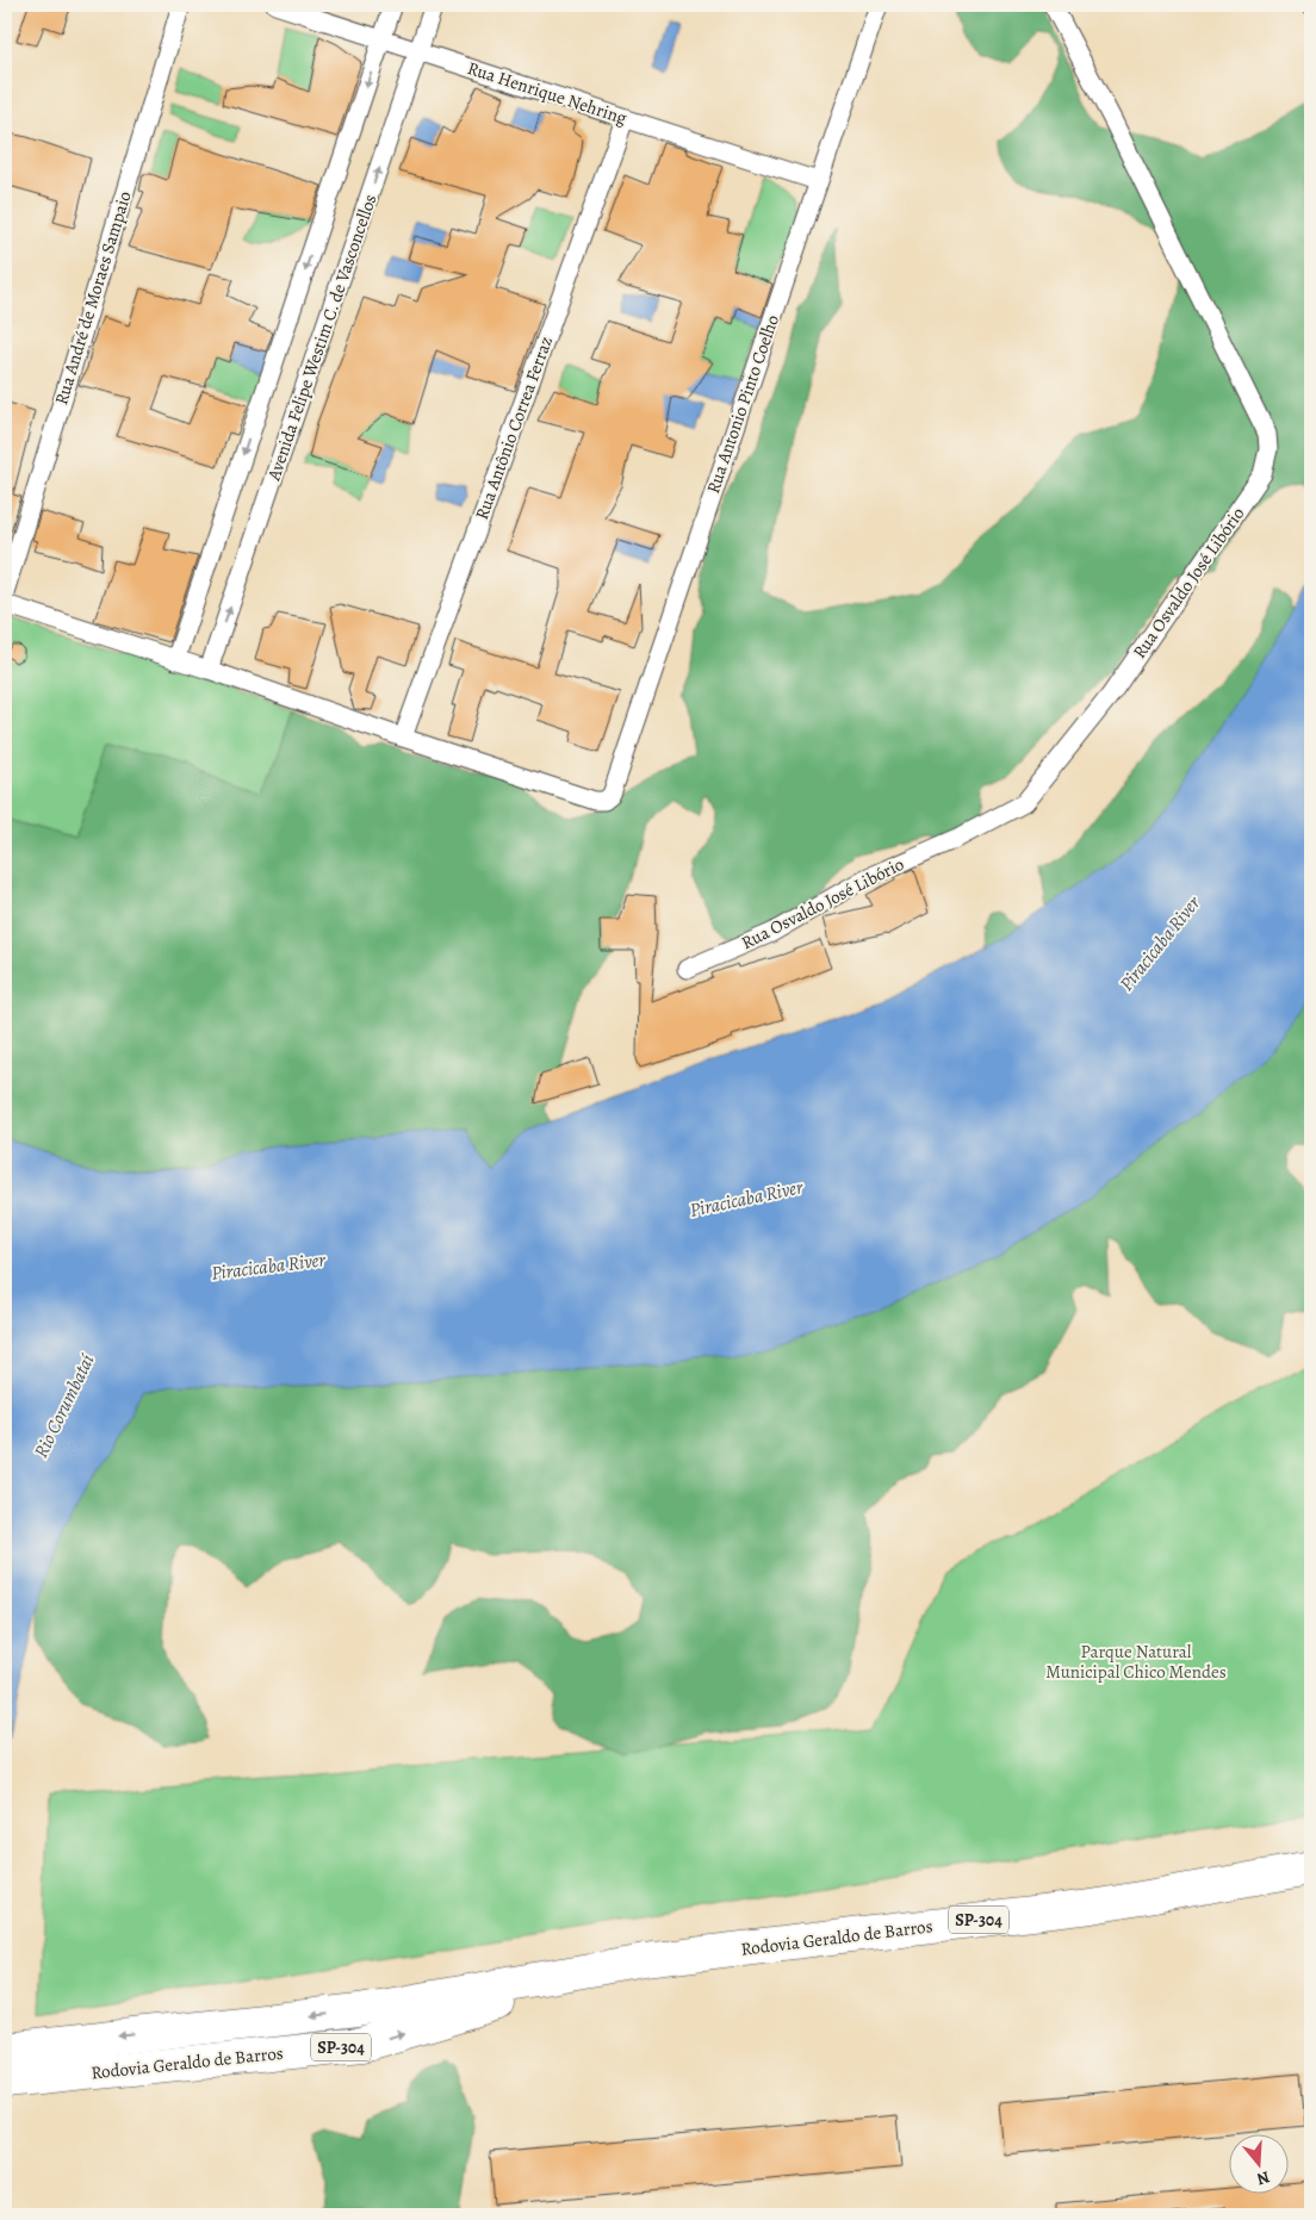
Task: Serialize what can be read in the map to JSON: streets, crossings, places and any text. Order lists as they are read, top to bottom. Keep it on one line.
{"streets":{"highway":["SP-304","Rodovia Geraldo de Barros"],"street":["Rua Henrique Nehring","Rua André de Moraes Sampaio","Avenida Felipe Westim C. de Vasconcellos","Rua Antonio Pinto Coelho","Rua Antônio Correa Ferraz","Rua Osvaldo José Libório"]},"crossings":[["Rua Henrique Nehring","Avenida Felipe Westim C. de Vasconcellos"],["Rua Henrique Nehring","Rua Antonio Pinto Coelho"],["Rua Henrique Nehring","Rua Antônio Correa Ferraz"],["Rua Antonio Pinto Coelho","Rua Antônio Correa Ferraz"]],"water":["Piracicaba River","Rio Corumbataí"],"parks":["Parque Natural Municipal Chico Mendes"],"north":"bottom"}
